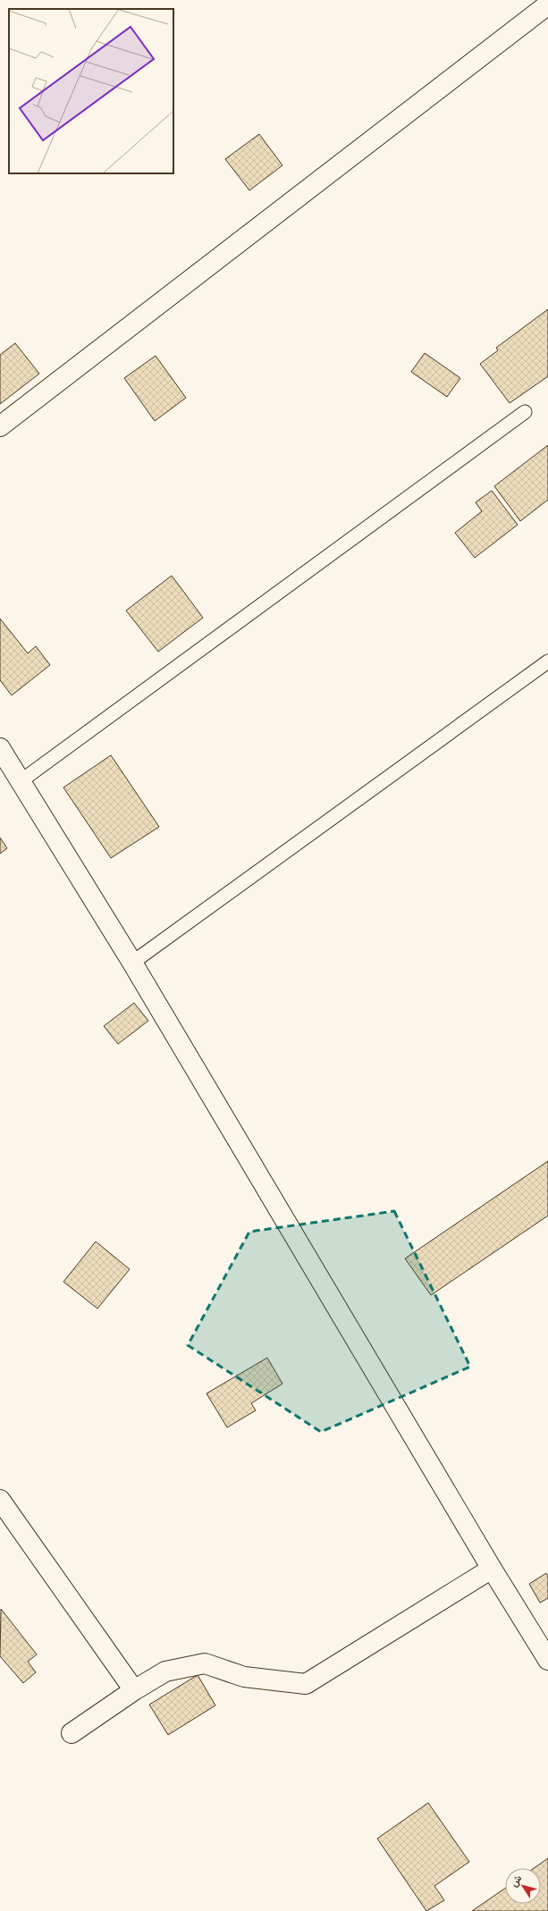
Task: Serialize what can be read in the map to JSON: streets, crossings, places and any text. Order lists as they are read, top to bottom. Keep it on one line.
{"north":"top left"}
